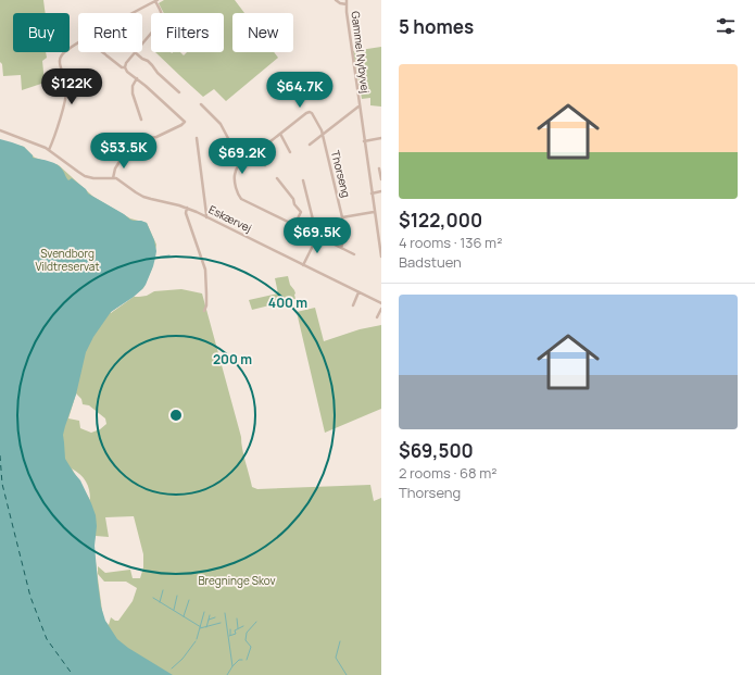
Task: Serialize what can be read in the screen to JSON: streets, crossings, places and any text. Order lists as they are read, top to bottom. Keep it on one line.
{"streets":{"street":["Gammel Nybyvej","Thorseng","Eskærvej"]},"crossings":[["Gammel Nybyvej","Thorseng"]],"parks":["Svendborg Vildtreservat","Bregninge Skov"],"page":{"heading":"5 homes","chip":["Buy","Rent","Filters","New"],"list":[{"name":"$122,000","note":"4 rooms · 136 m² · Badstuen"},{"name":"$69,500","note":"2 rooms · 68 m² · Thorseng"}],"price":["$122K","$64.7K","$53.5K","$69.2K","$69.5K"]},"rings":["400 m","200 m"]}
